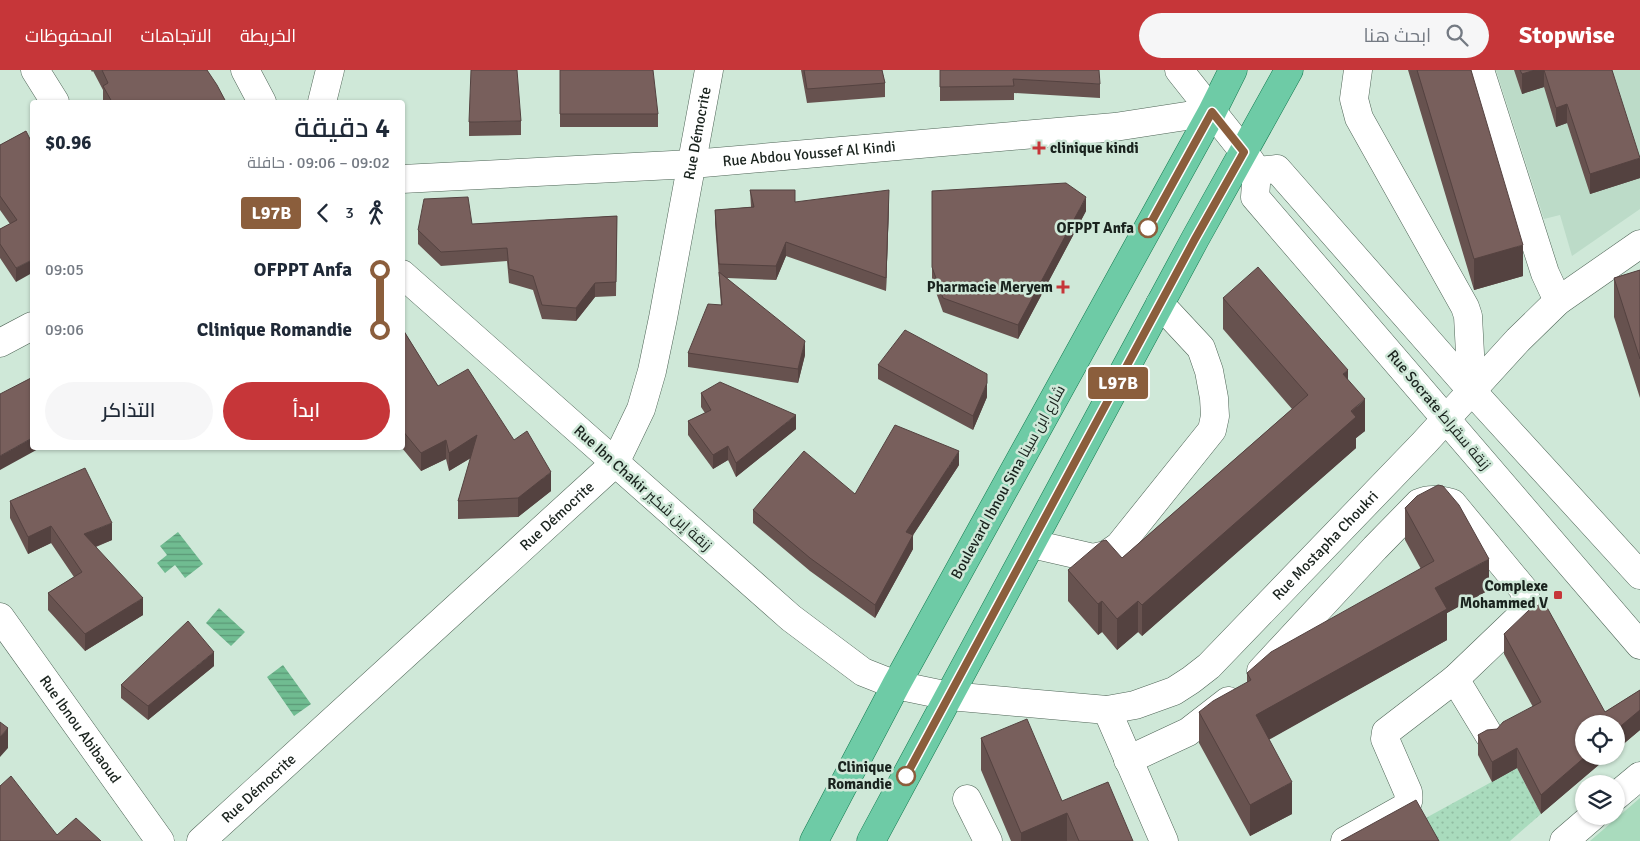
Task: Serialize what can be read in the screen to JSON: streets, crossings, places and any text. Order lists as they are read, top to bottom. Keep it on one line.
{"streets":{"main road":["Boulevard Ibnou Sina شارع ابن سينا"],"street":["Rue Démocrite","Rue Abdou Youssef Al Kindi","Rue Socrate زنقة سقراط","Rue Ibn Chakir زنقة إبن شكير","Rue Mostapha Choukri","Rue Ibnou Abibaoud"]},"crossings":[["Rue Démocrite","Rue Abdou Youssef Al Kindi"],["Rue Démocrite","Rue Ibn Chakir زنقة إبن شكير"],["Rue Abdou Youssef Al Kindi","Boulevard Ibnou Sina شارع ابن سينا"],["Rue Socrate زنقة سقراط","Rue Mostapha Choukri"],["Boulevard Ibnou Sina شارع ابن سينا","Rue Ibn Chakir زنقة إبن شكير"],["Rue Ibn Chakir زنقة إبن شكير","Rue Mostapha Choukri"]],"places":{"health":["clinique kindi","Pharmacie Meryem"],"other":["OFPPT Anfa","Clinique Romandie"],"transit":["Complexe Mohammed V"]},"lines":["bus line L97B"],"page":{"header":"Stopwise","search":"ابحث هنا","nav":["الخريطة","الاتجاهات","المحفوظات"],"on_map":"L97B","heading":["4 دقيقة","09:02 – 09:06 · حافلة","$0.96"],"legs":["3","L97B"],"list":[{"name":"OFPPT Anfa","value":"09:05"},{"name":"Clinique Romandie","value":"09:06"}],"buttons":["ابدأ","التذاكر"]}}
